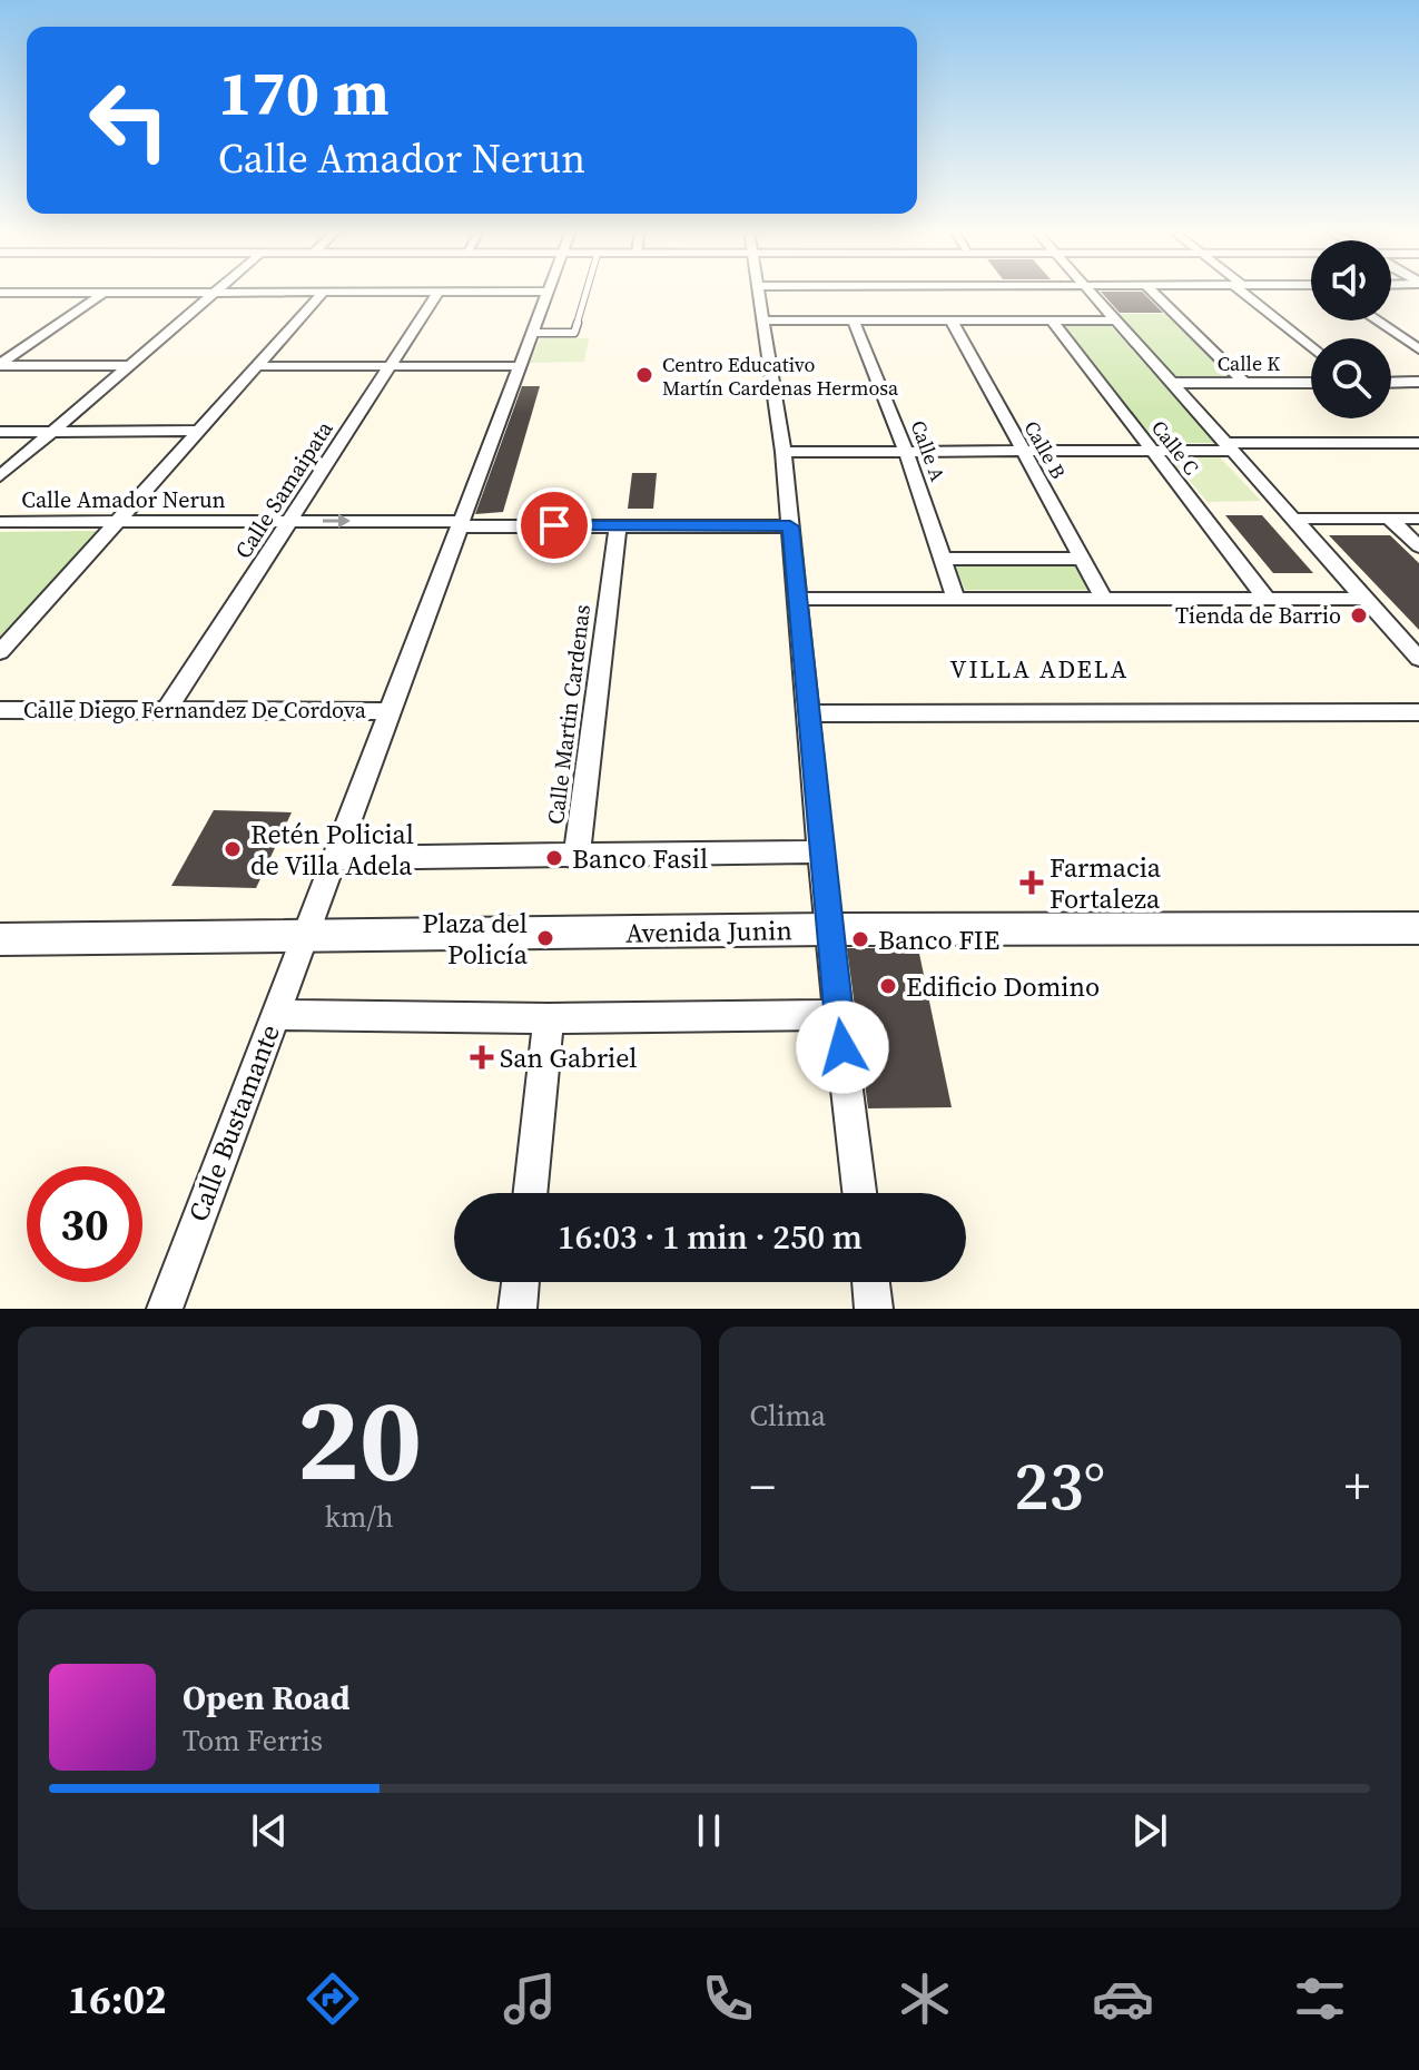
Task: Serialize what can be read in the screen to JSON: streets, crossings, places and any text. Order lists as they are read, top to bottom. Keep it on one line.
{"streets":{"street":["Calle K","Calle C","Calle B","Calle A","Calle Samaipata","Calle Amador Nerun","Calle Diego Fernandez De Cordova","Calle Martin Cardenas","Avenida Junin","Calle Bustamante"]},"crossings":[["Calle Samaipata","Calle Amador Nerun"],["Calle Samaipata","Calle Diego Fernandez De Cordova"],["Calle Amador Nerun","Calle Martin Cardenas"],["Calle Amador Nerun","Calle Bustamante"],["Calle Diego Fernandez De Cordova","Calle Bustamante"],["Avenida Junin","Calle Bustamante"]],"districts":["VILLA ADELA"],"places":{"other":["Centro Educativo Martín Cardenas Hermosa","Tienda de Barrio","Retén Policial de Villa Adela","Banco Fasil","Plaza del Policía","Banco FIE","Edificio Domino"],"health":["Farmacia Fortaleza","San Gabriel"]},"page":{"turn":["170 m","Calle Amador Nerun"],"limit":"30","trip":"16:03 · 1 min · 250 m","tile":[["20","km/h"],"Clima"],"heat":["−","23°","+"],"song":["Open Road","Tom Ferris"],"tabs":"16:02"}}
